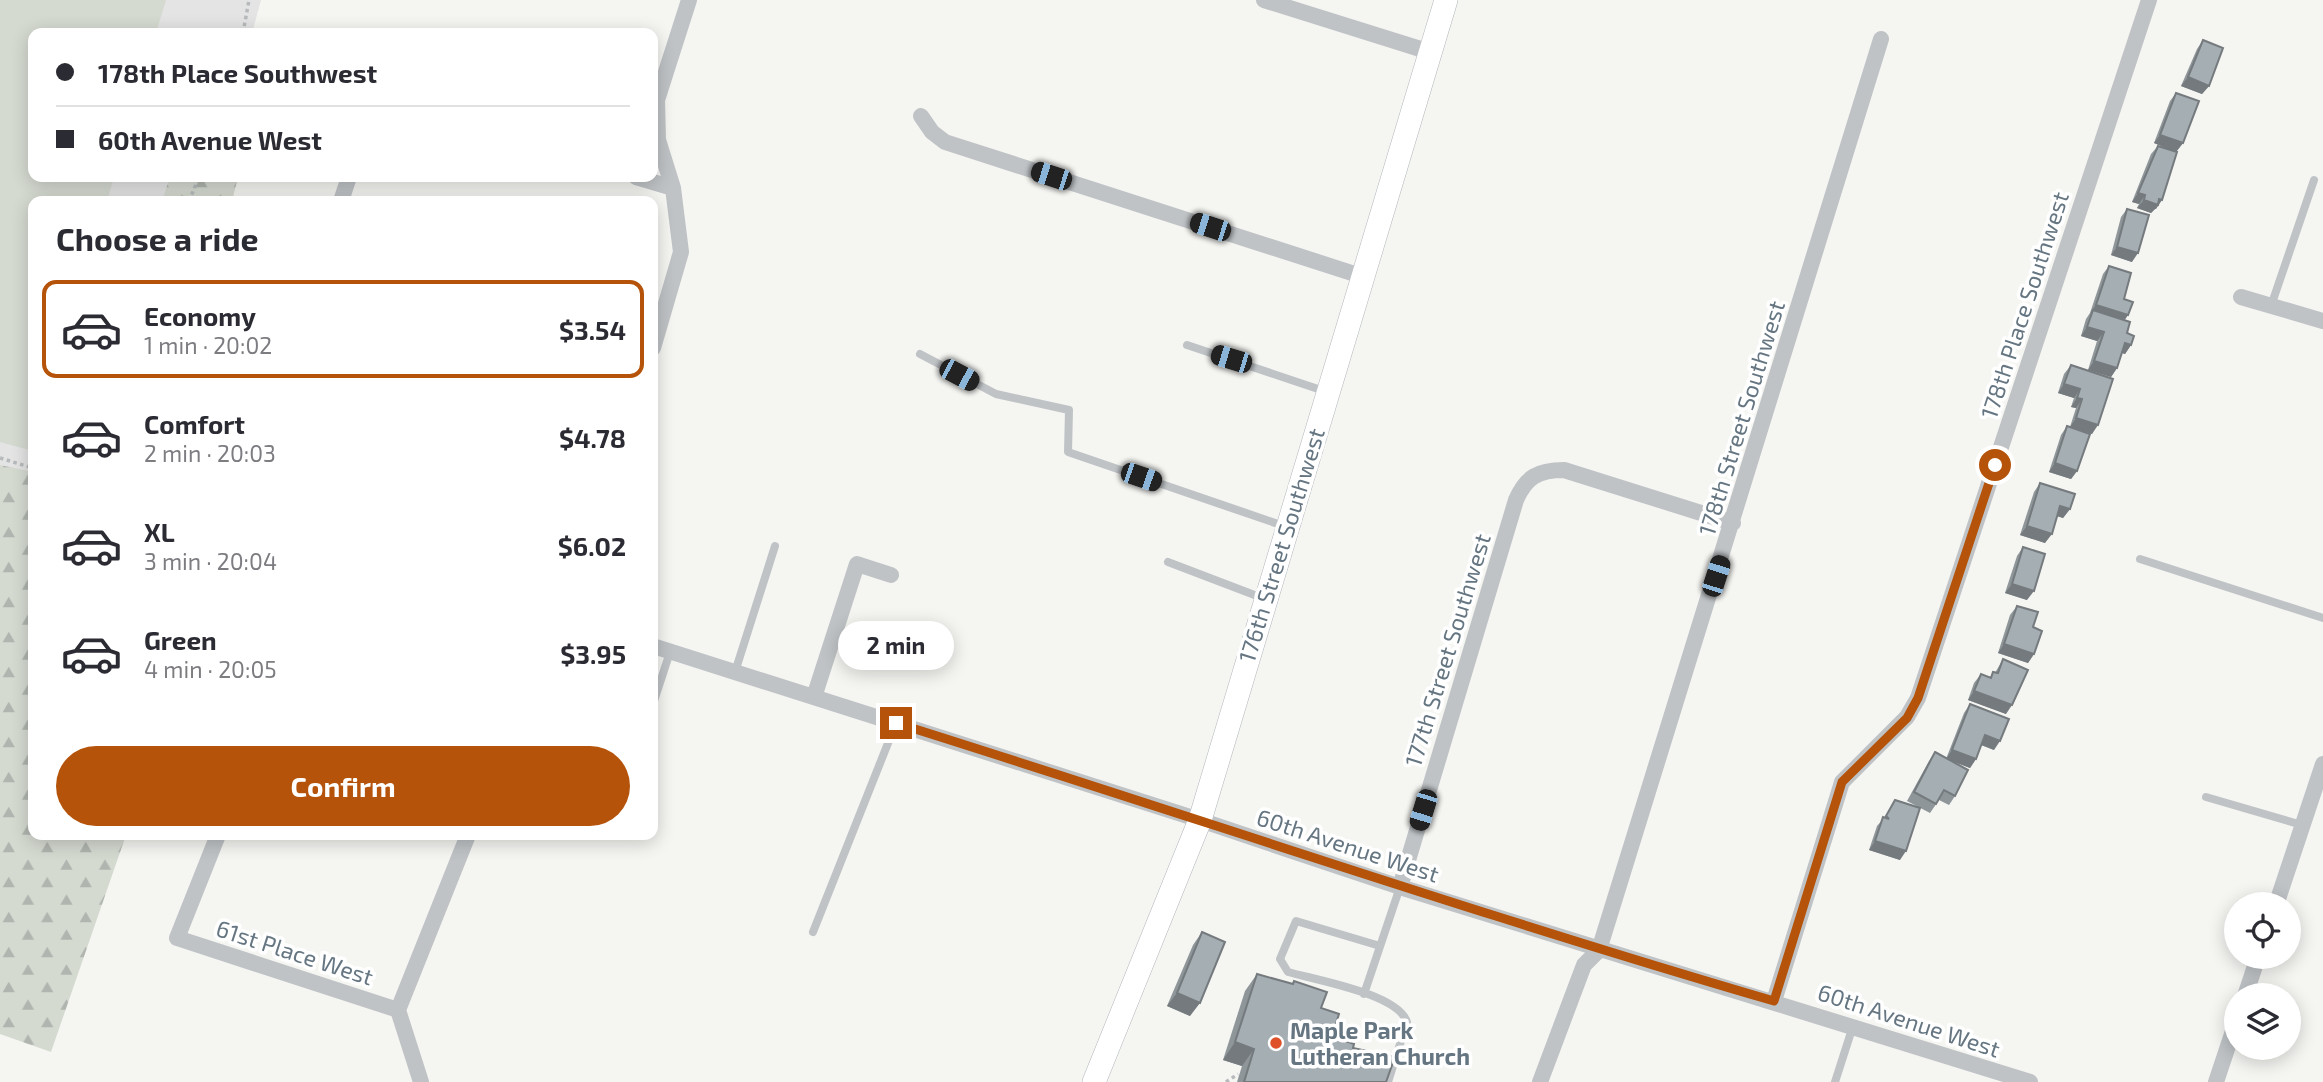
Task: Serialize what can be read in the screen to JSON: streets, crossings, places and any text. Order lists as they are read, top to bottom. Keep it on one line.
{"streets":{"street":["178th Place Southwest","178th Street Southwest","176th Street Southwest","177th Street Southwest","60th Avenue West","61st Place West"]},"crossings":[["178th Place Southwest","60th Avenue West"],["178th Street Southwest","177th Street Southwest"],["178th Street Southwest","60th Avenue West"],["176th Street Southwest","60th Avenue West"],["177th Street Southwest","60th Avenue West"]],"places":["Maple Park Lutheran Church"],"page":{"banner":["178th Place Southwest","60th Avenue West"],"heading":"Choose a ride","list":[{"name":"Economy","note":"1 min · 20:02","value":"$3.54"},{"name":"Comfort","note":"2 min · 20:03","value":"$4.78"},{"name":"XL","note":"3 min · 20:04","value":"$6.02"},{"name":"Green","note":"4 min · 20:05","value":"$3.95"}],"bubble":"2 min","buttons":"Confirm"}}
